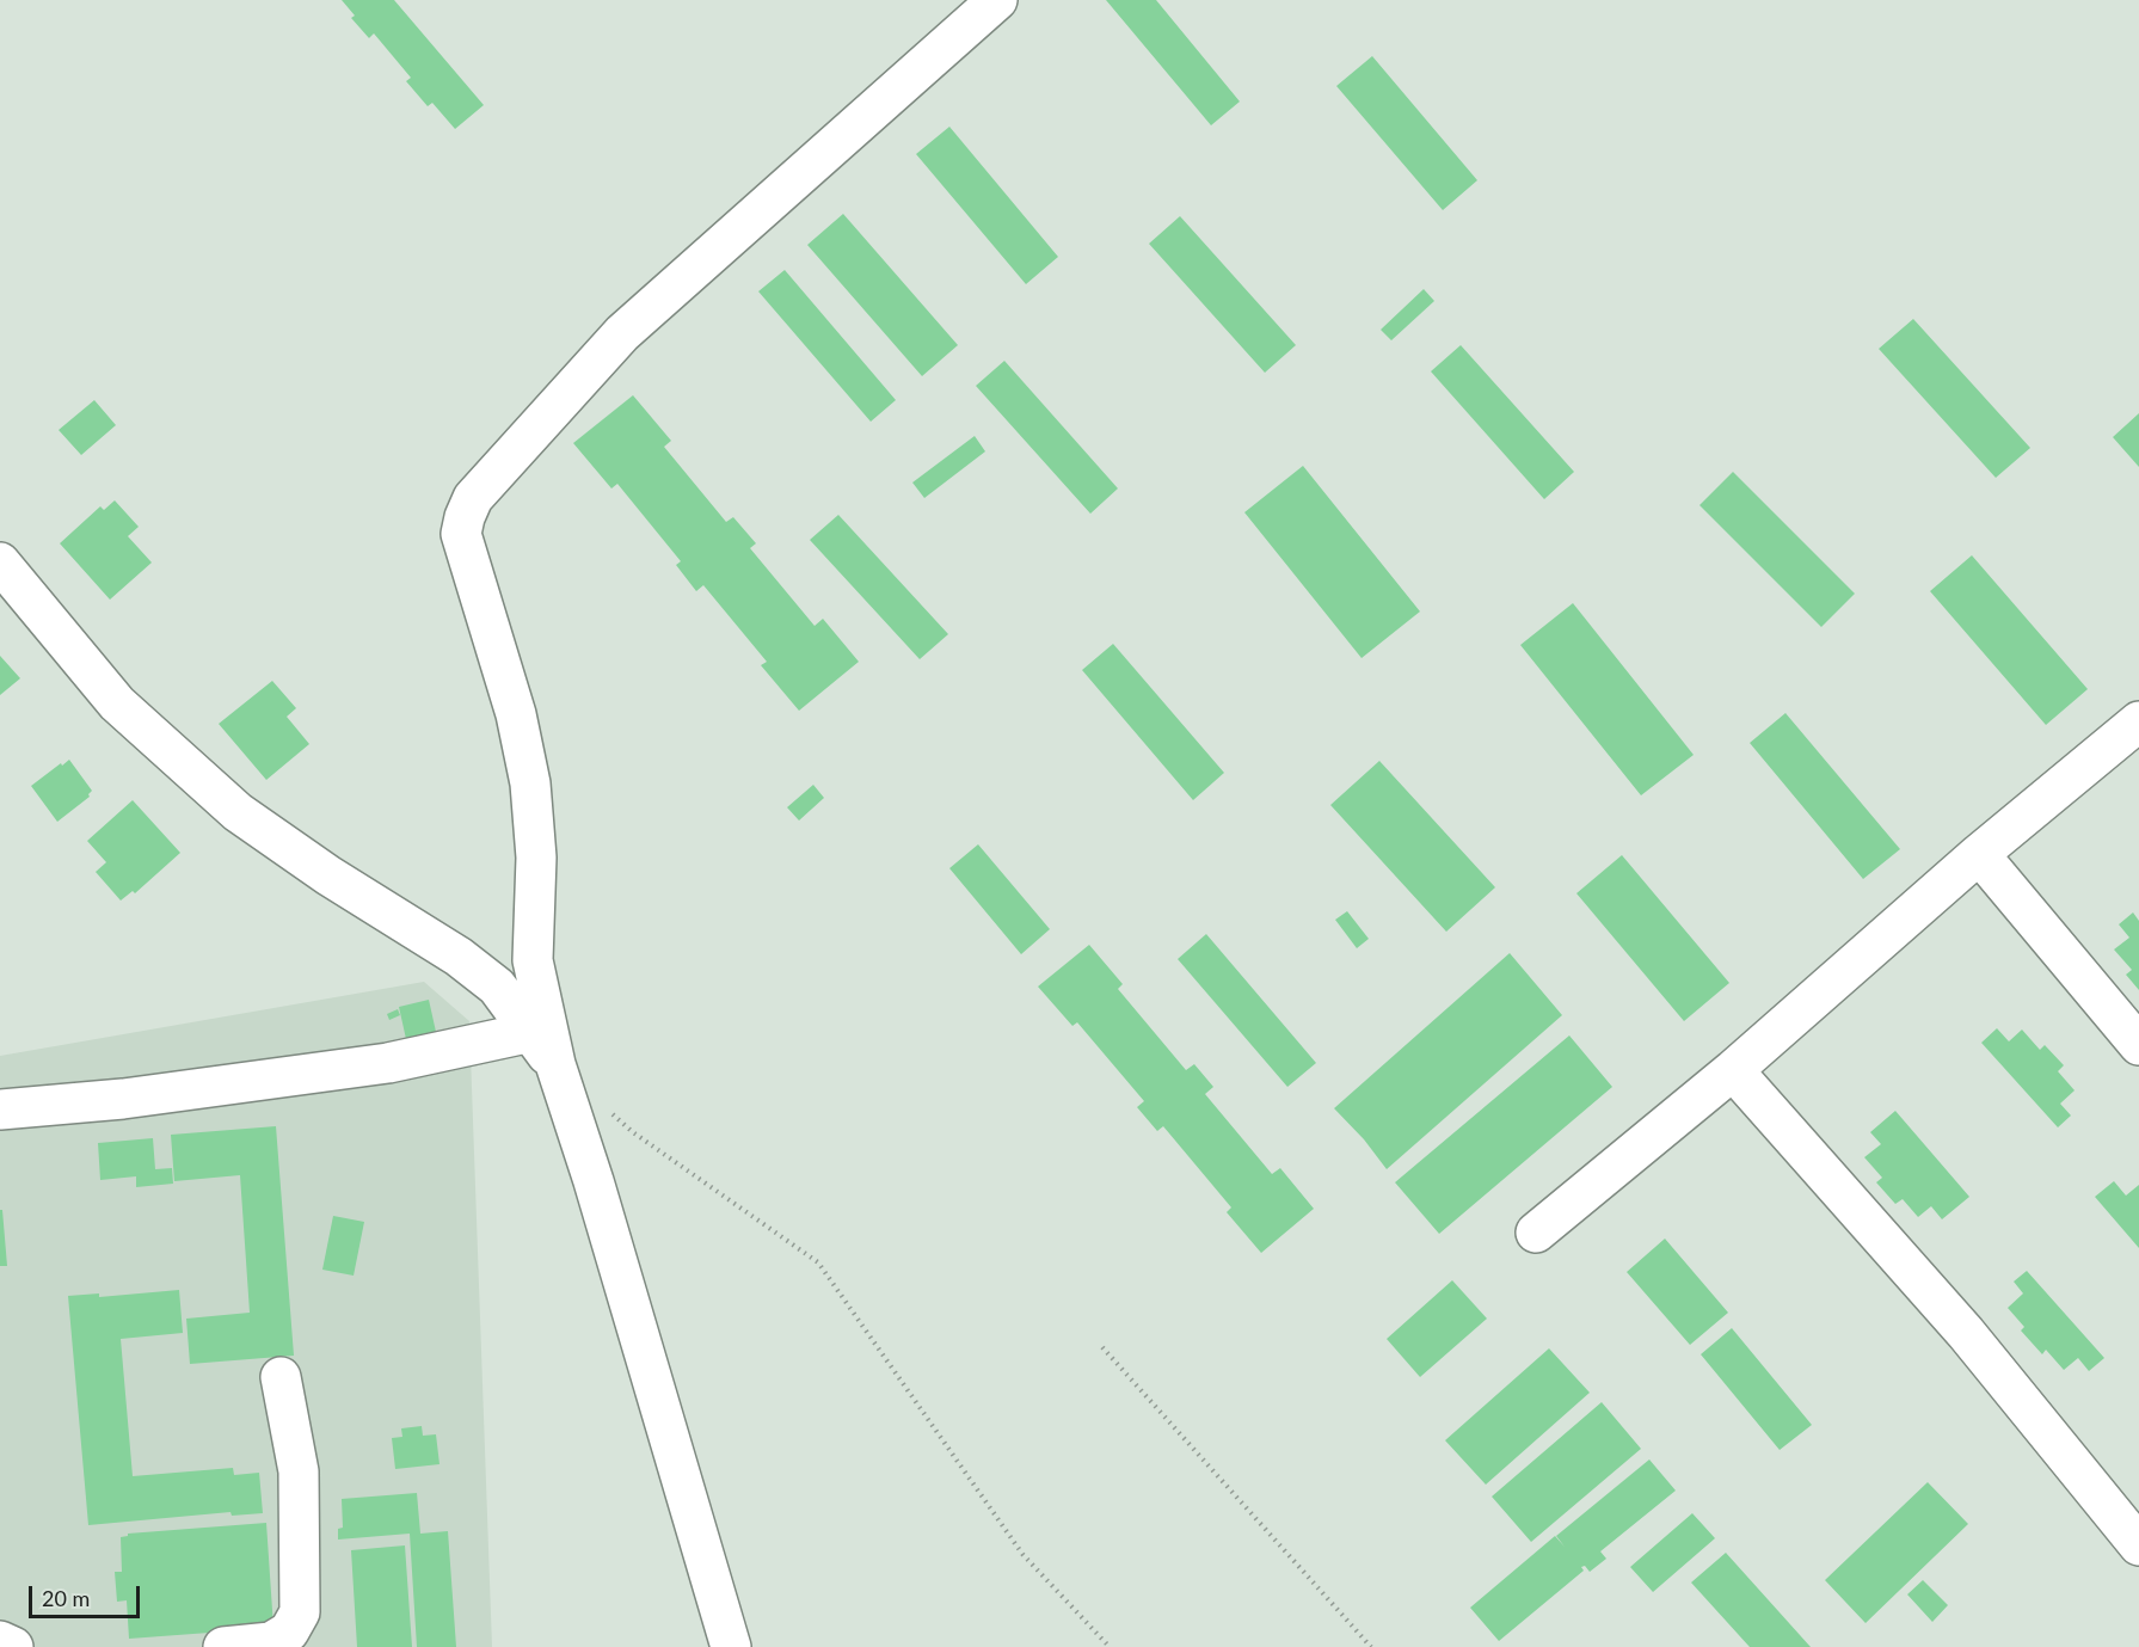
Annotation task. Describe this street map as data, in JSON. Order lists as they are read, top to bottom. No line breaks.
{"scale_bar":"20 m"}
